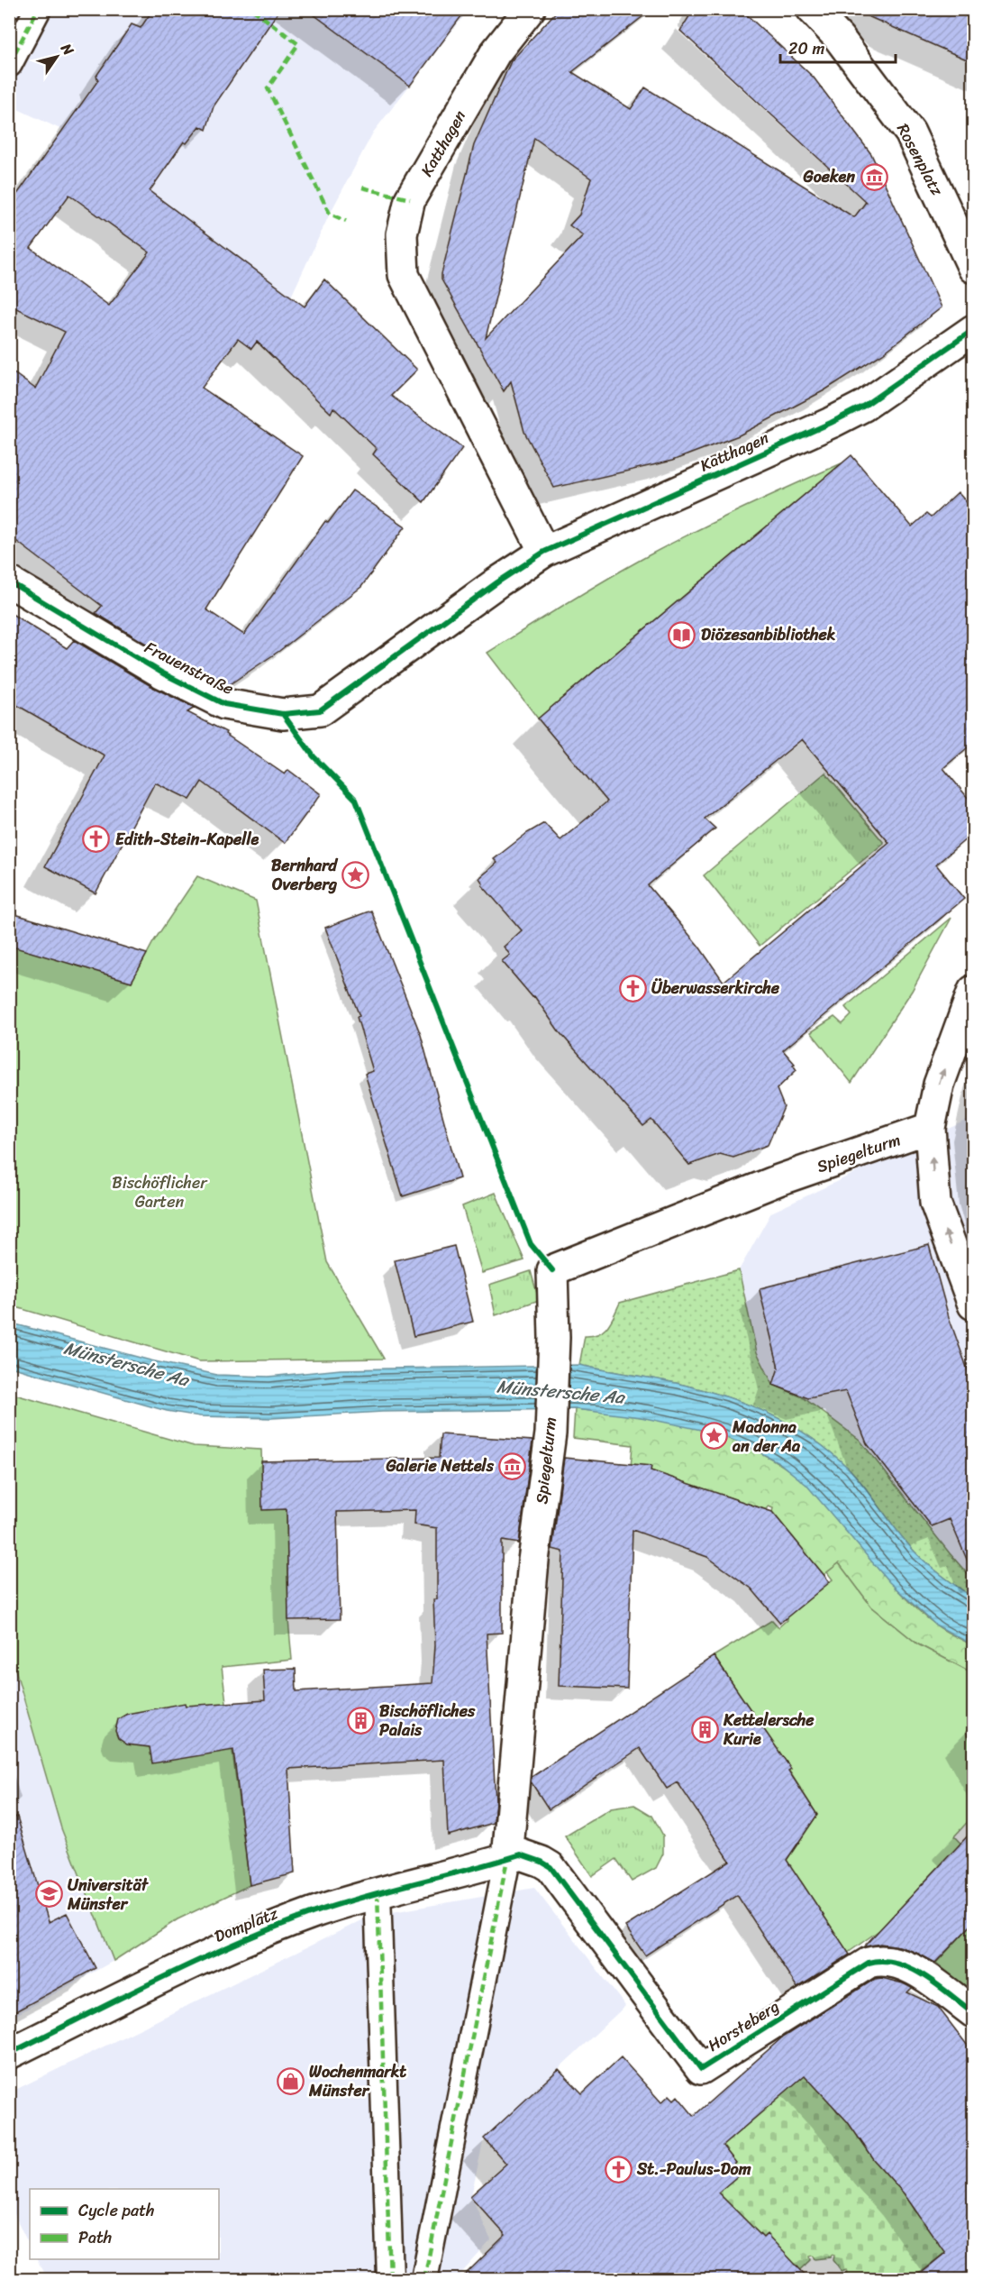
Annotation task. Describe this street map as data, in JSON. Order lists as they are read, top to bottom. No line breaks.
{"streets":{"street":["Katthagen","Rosenplatz","Frauenstraße","Spiegelturm","Domplatz","Horsteberg"]},"crossings":[["Katthagen","Frauenstraße"],["Spiegelturm","Domplatz"],["Spiegelturm","Horsteberg"],["Domplatz","Horsteberg"]],"water":["Münstersche Aa"],"parks":["Bischöflicher Garten"],"places":{"museum":["Goeken","Galerie Nettels"],"library":["Diözesanbibliothek"],"church":["Edith-Stein-Kapelle","Überwasserkirche","St.-Paulus-Dom"],"place":["Bernhard Overberg","Madonna an der Aa"],"building":["Bischöfliches Palais","Kettelersche Kurie"],"school or university":["Universität Münster"],"shop":["Wochenmarkt Münster"]},"legend":["Cycle path","Path"],"scale_bar":"20 m","north":"top right"}
